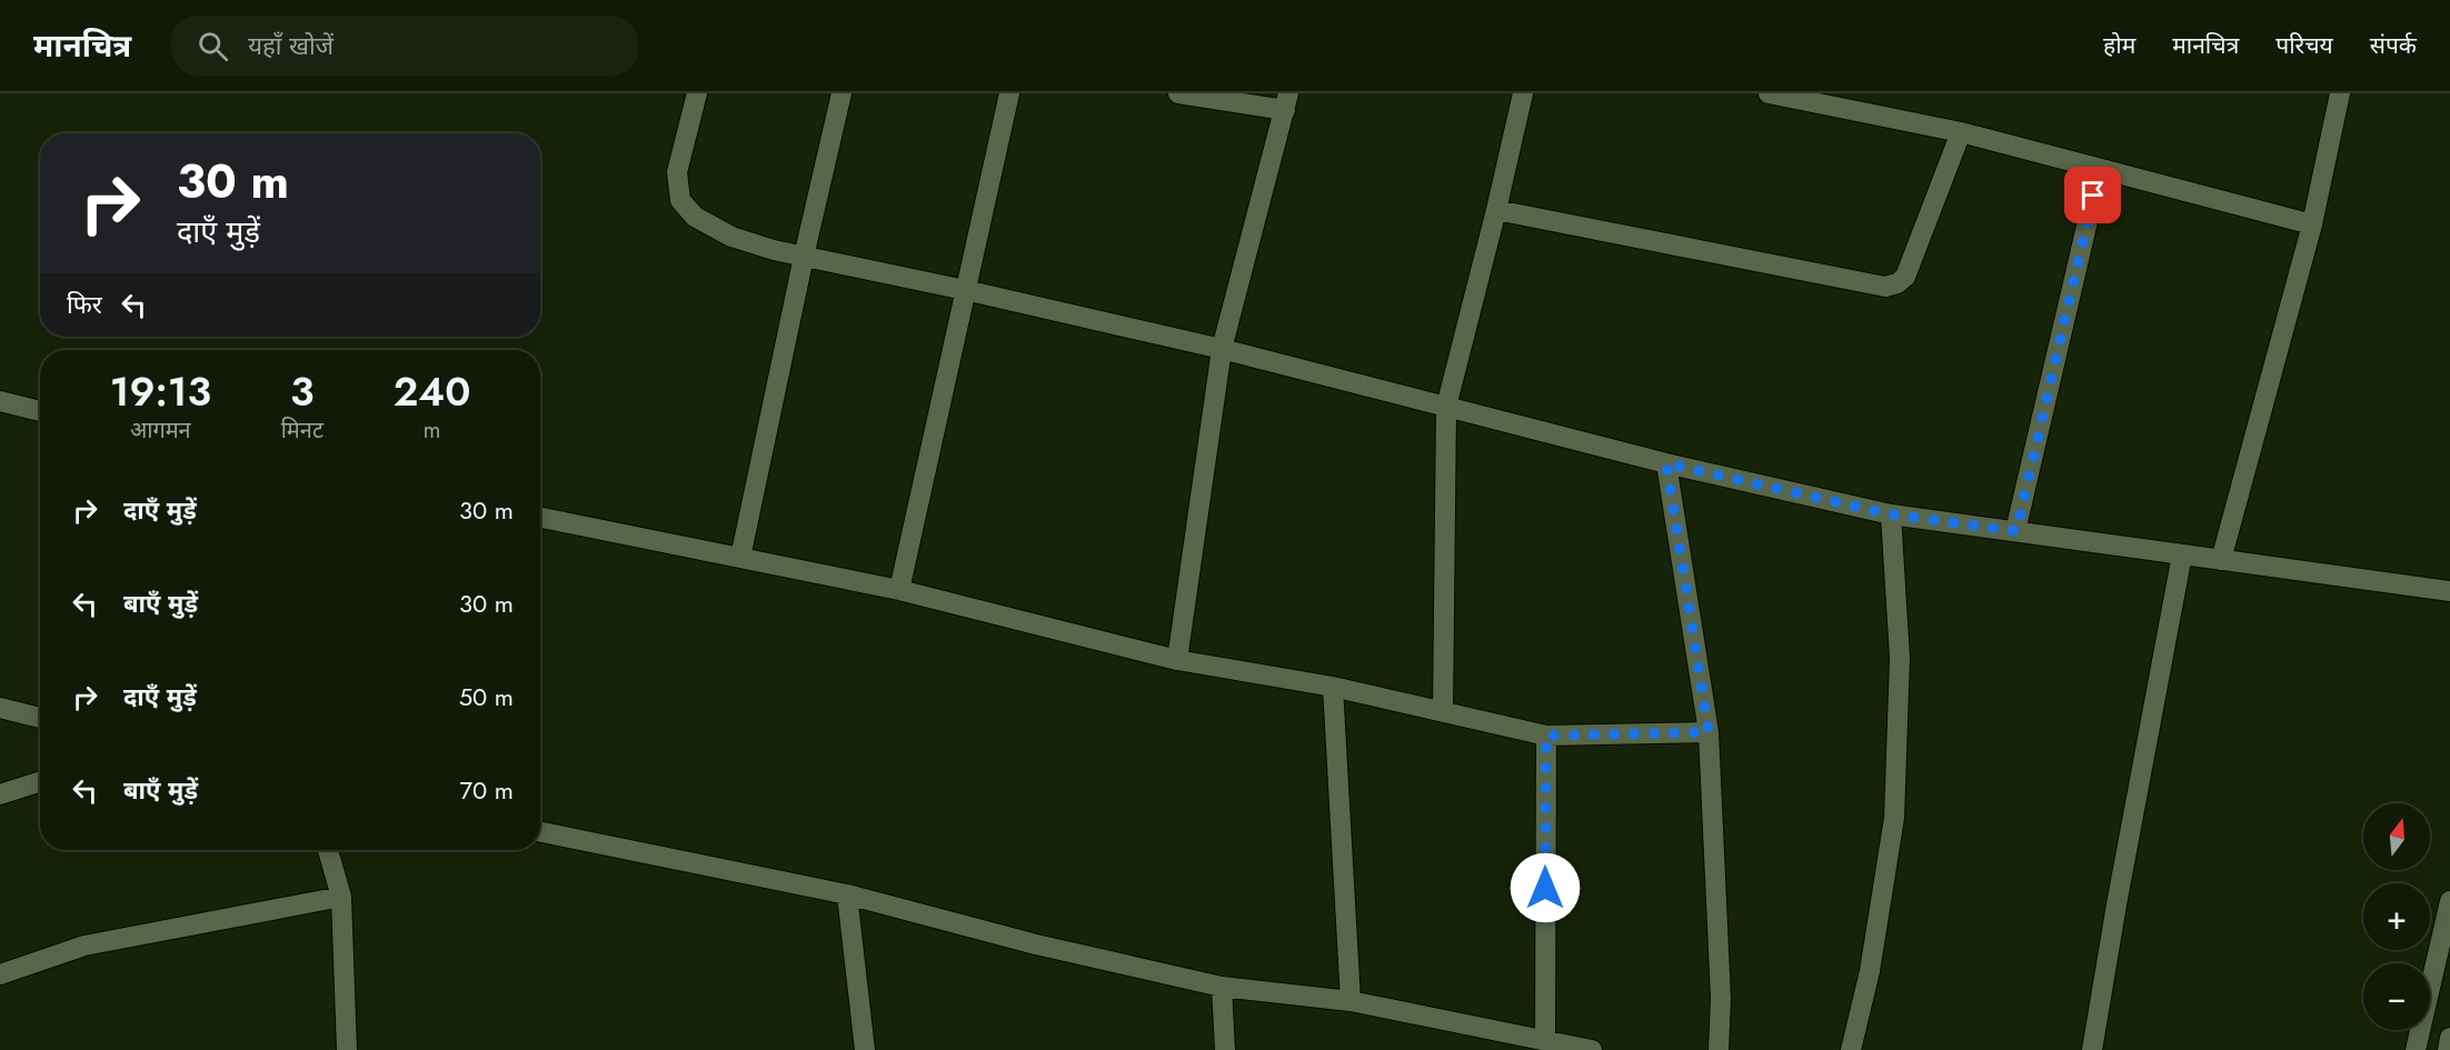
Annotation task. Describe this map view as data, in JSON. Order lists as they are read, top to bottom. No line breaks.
{"north":"top","page":{"header":"मानचित्र","search":"यहाँ खोजें","nav":["होम","मानचित्र","परिचय","संपर्क"],"turn":["30 m","दाएँ मुड़ें"],"then":"फिर","eta":["19:13","आगमन","3","मिनट","240","m"],"list":[{"name":"दाएँ मुड़ें","value":"30 m"},{"name":"बाएँ मुड़ें","value":"30 m"},{"name":"दाएँ मुड़ें","value":"50 m"},{"name":"बाएँ मुड़ें","value":"70 m"}],"map_buttons":["+","−"]}}
